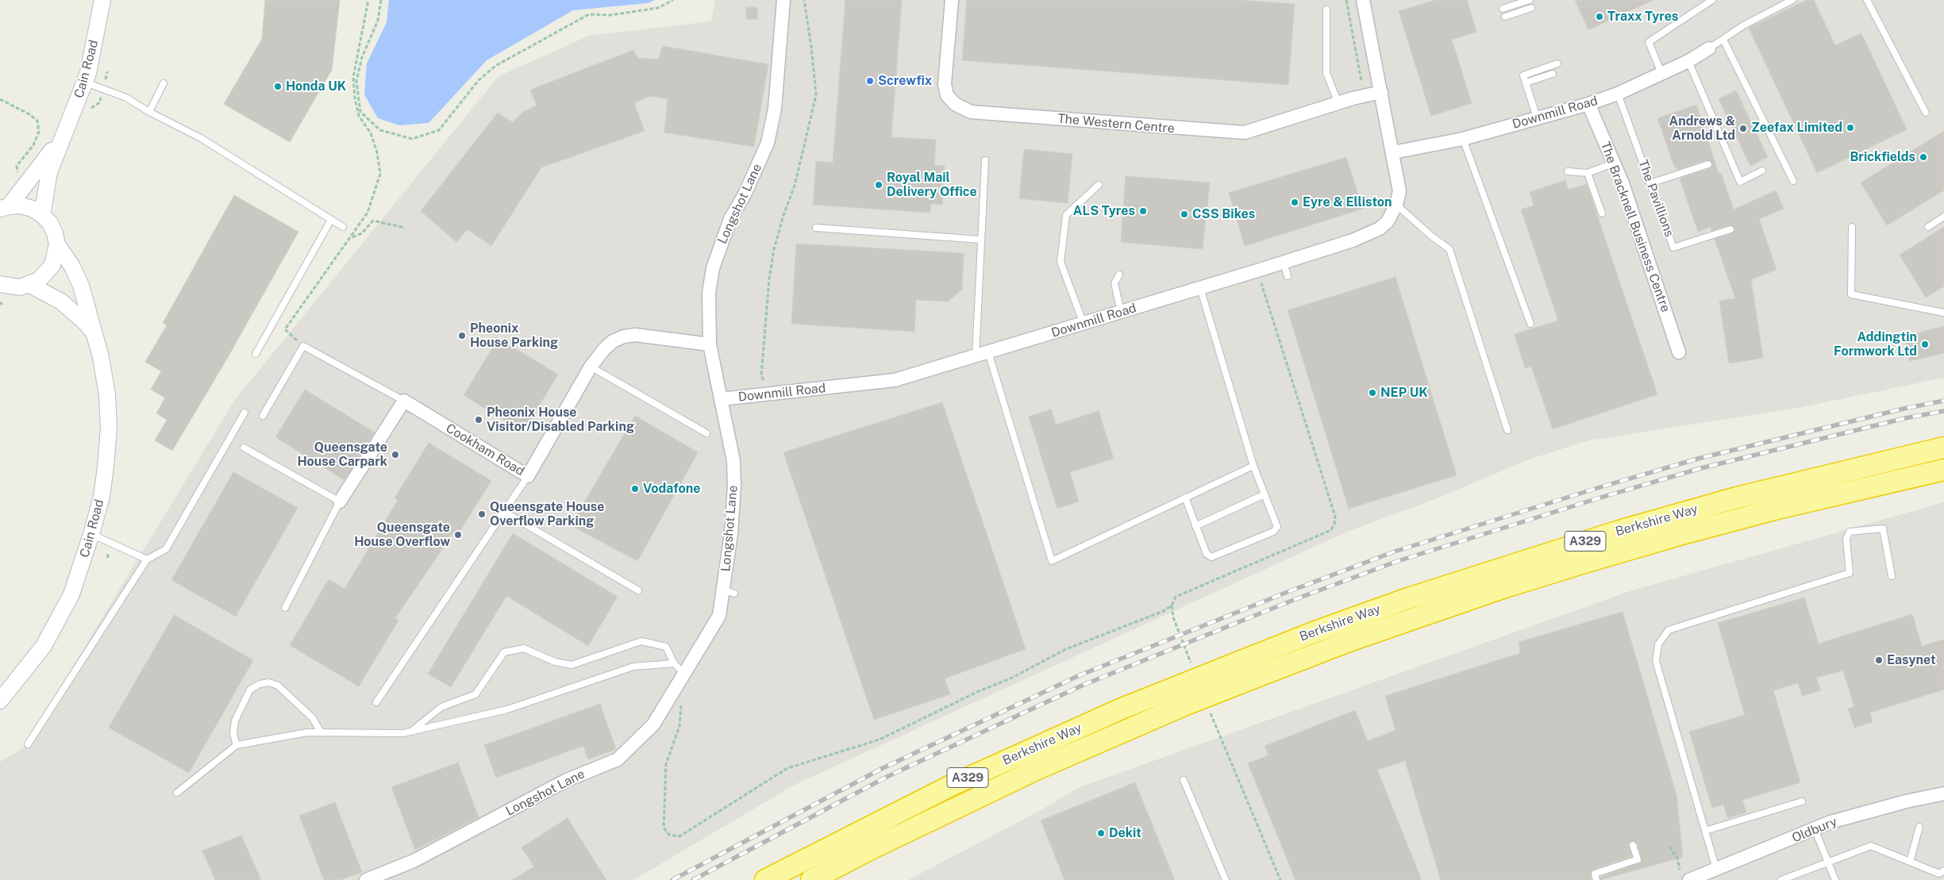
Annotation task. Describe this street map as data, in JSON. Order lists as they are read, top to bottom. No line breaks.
{"streets":{"highway":["Berkshire Way","A329"],"street":["Cain Road","Downmill Road","The Western Centre","Longshot Lane","The Bracknell Business Centre","Cookham Road","Oldbury"],"lane":["The Pavillions"]},"crossings":[["Downmill Road","The Western Centre"],["Downmill Road","The Pavillions"],["Downmill Road","Longshot Lane"],["Downmill Road","The Bracknell Business Centre"],["Longshot Lane","Cookham Road"]],"places":["Traxx Tyres","Screwfix","Honda UK","Zeefax Limited","Andrews & Arnold Ltd","Brickfields","Royal Mail Delivery Office","Eyre & Elliston","ALS Tyres","CSS Bikes","Pheonix House Parking","Addingtin Formwork Ltd","NEP UK","Pheonix House Visitor/Disabled Parking","Queensgate House Carpark","Vodafone","Queensgate House Overflow Parking","Queensgate House Overflow","Easynet","Dekit"]}
